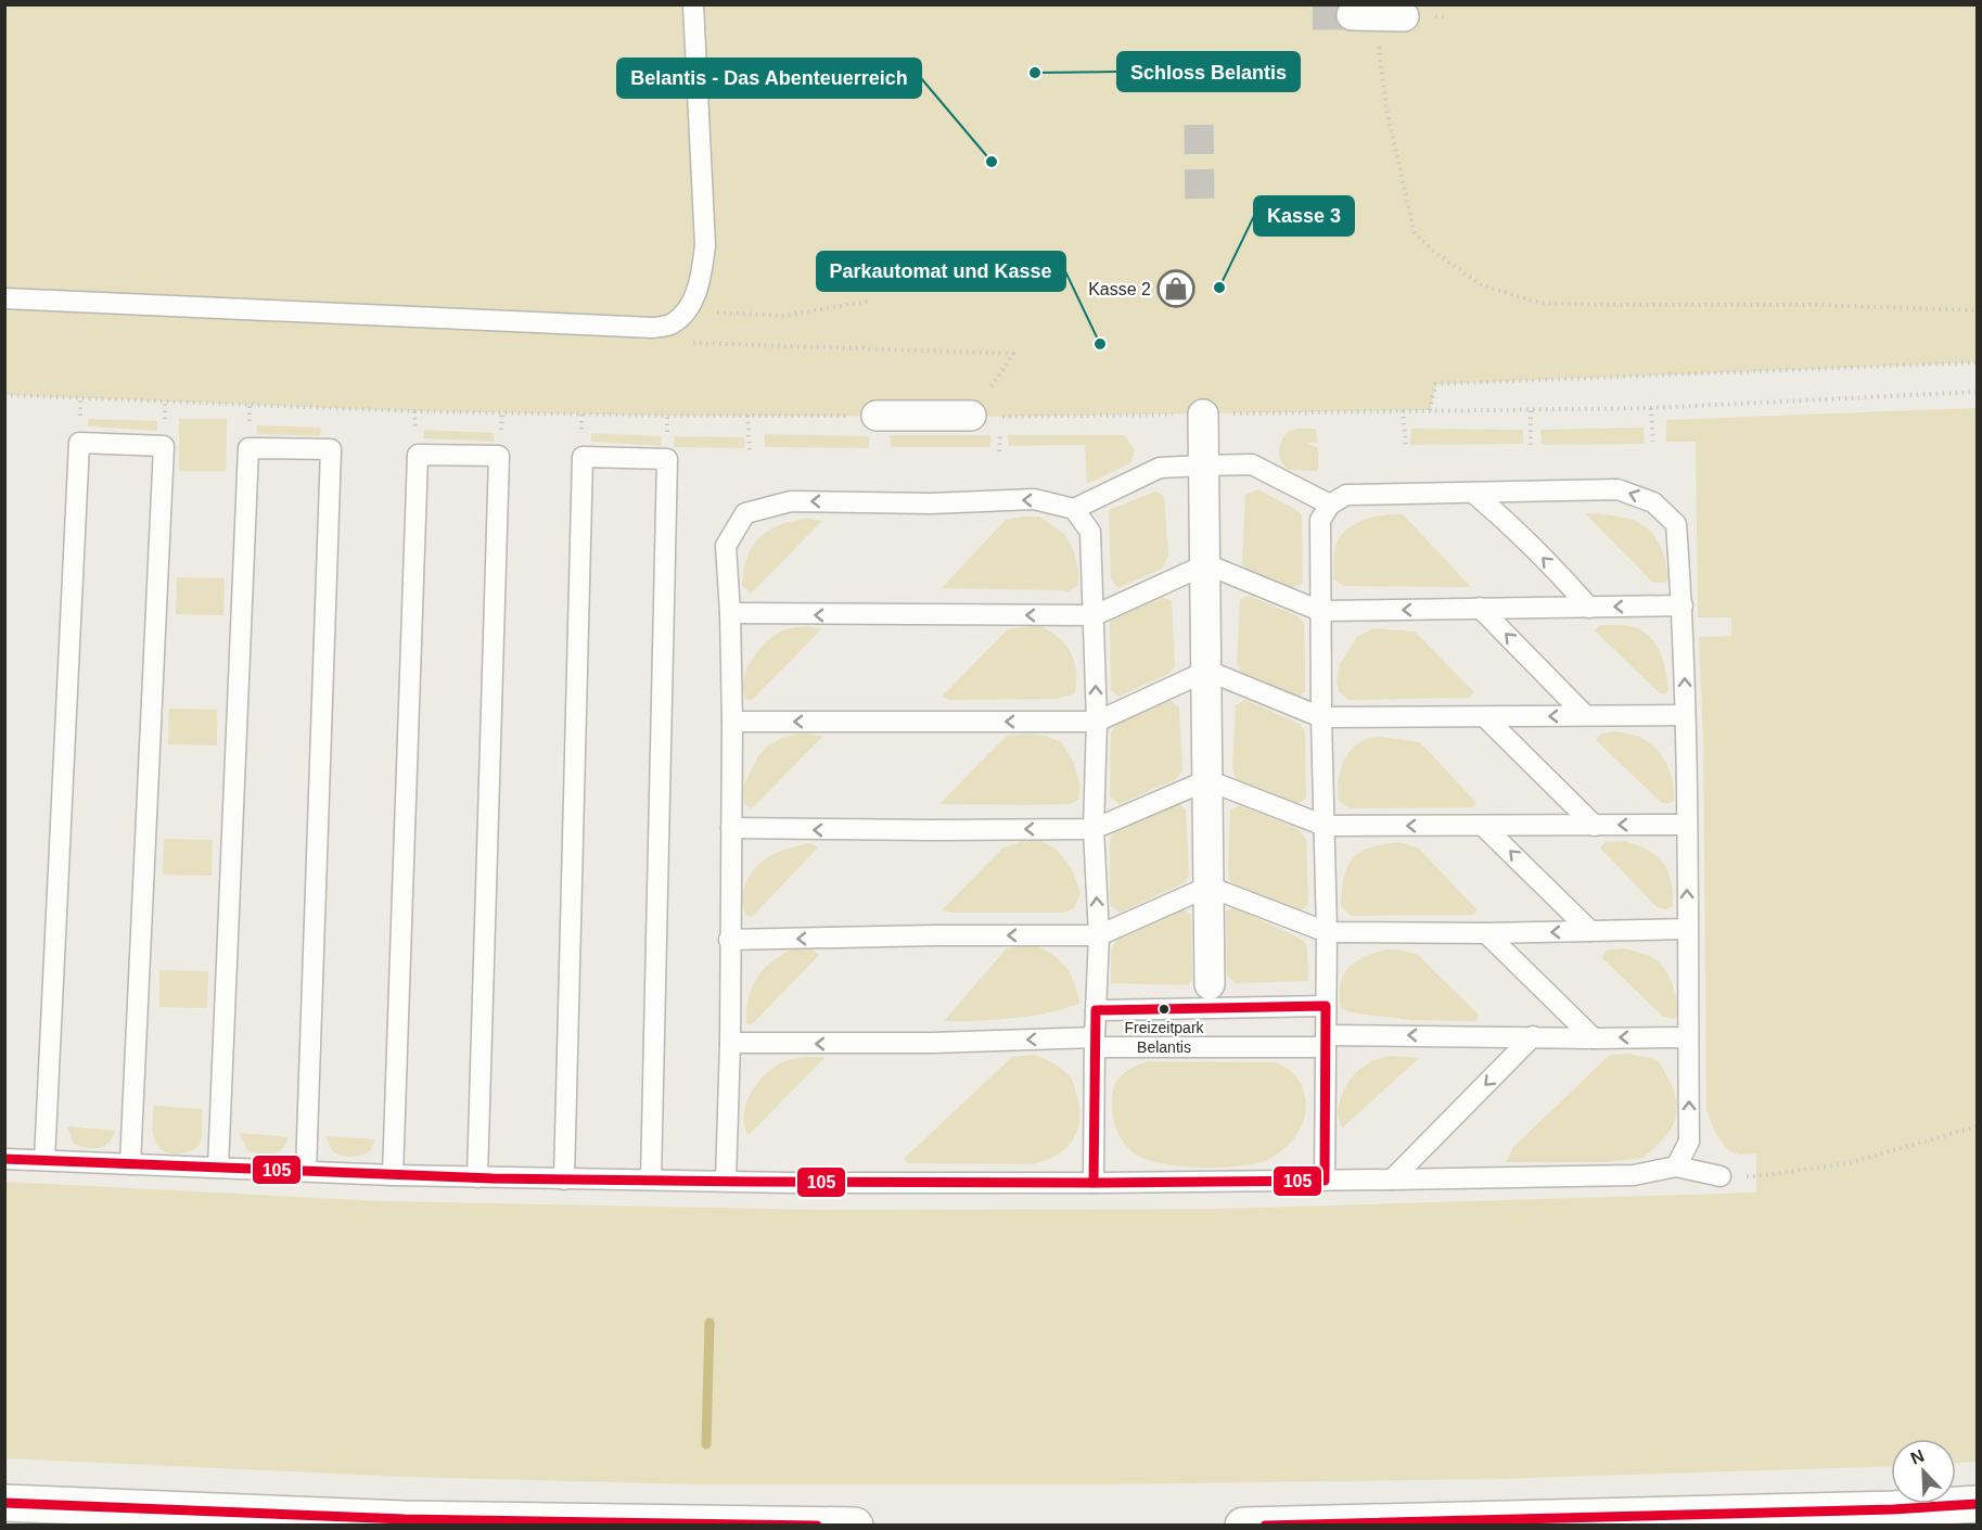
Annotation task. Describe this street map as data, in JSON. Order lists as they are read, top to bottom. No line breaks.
{"places":{"other":["Schloss Belantis","Belantis - Das Abenteuerreich","Kasse 3","Parkautomat und Kasse","Freizeitpark Belantis"],"shop":["Kasse 2"]},"lines":["transit line 105"],"north":"top left"}
